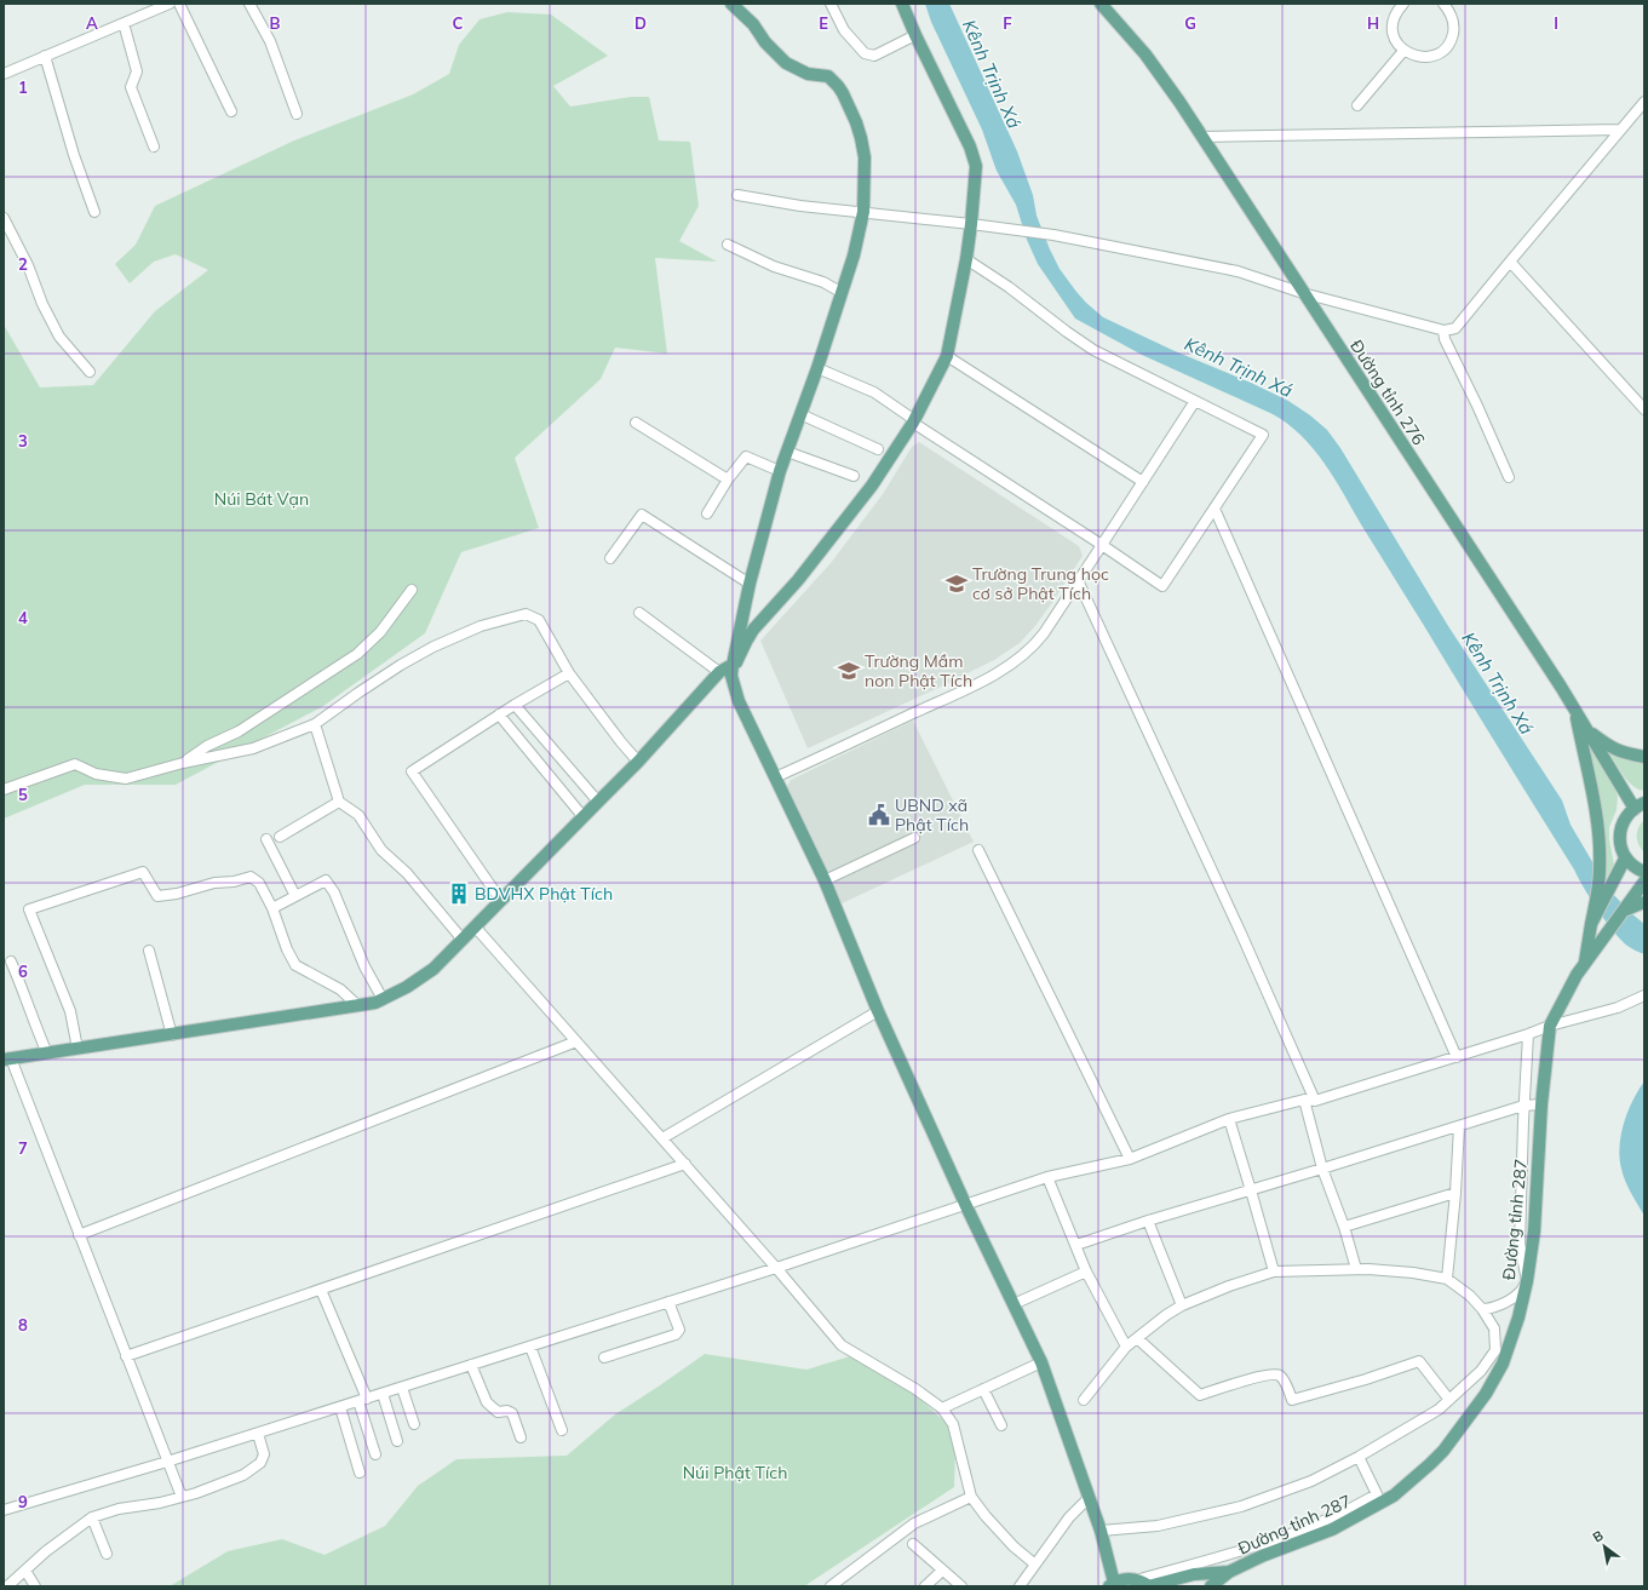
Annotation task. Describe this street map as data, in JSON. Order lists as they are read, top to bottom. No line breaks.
{"streets":{"main road":["Đường tỉnh 276","Đường tỉnh 287"]},"water":["Kênh Trịnh Xá"],"parks":["Núi Bát Vạn","Núi Phật Tích"],"places":{"school or university":["Trường Trung học cơ sở Phật Tích","Trường Mầm non Phật Tích"],"public building":["UBND xã Phật Tích"],"building":["BDVHX Phật Tích"]},"north":"top left","grid":{"columns":["A","B","C","D","E","F","G","H","I"],"rows":["1","2","3","4","5","6","7","8","9"]}}
